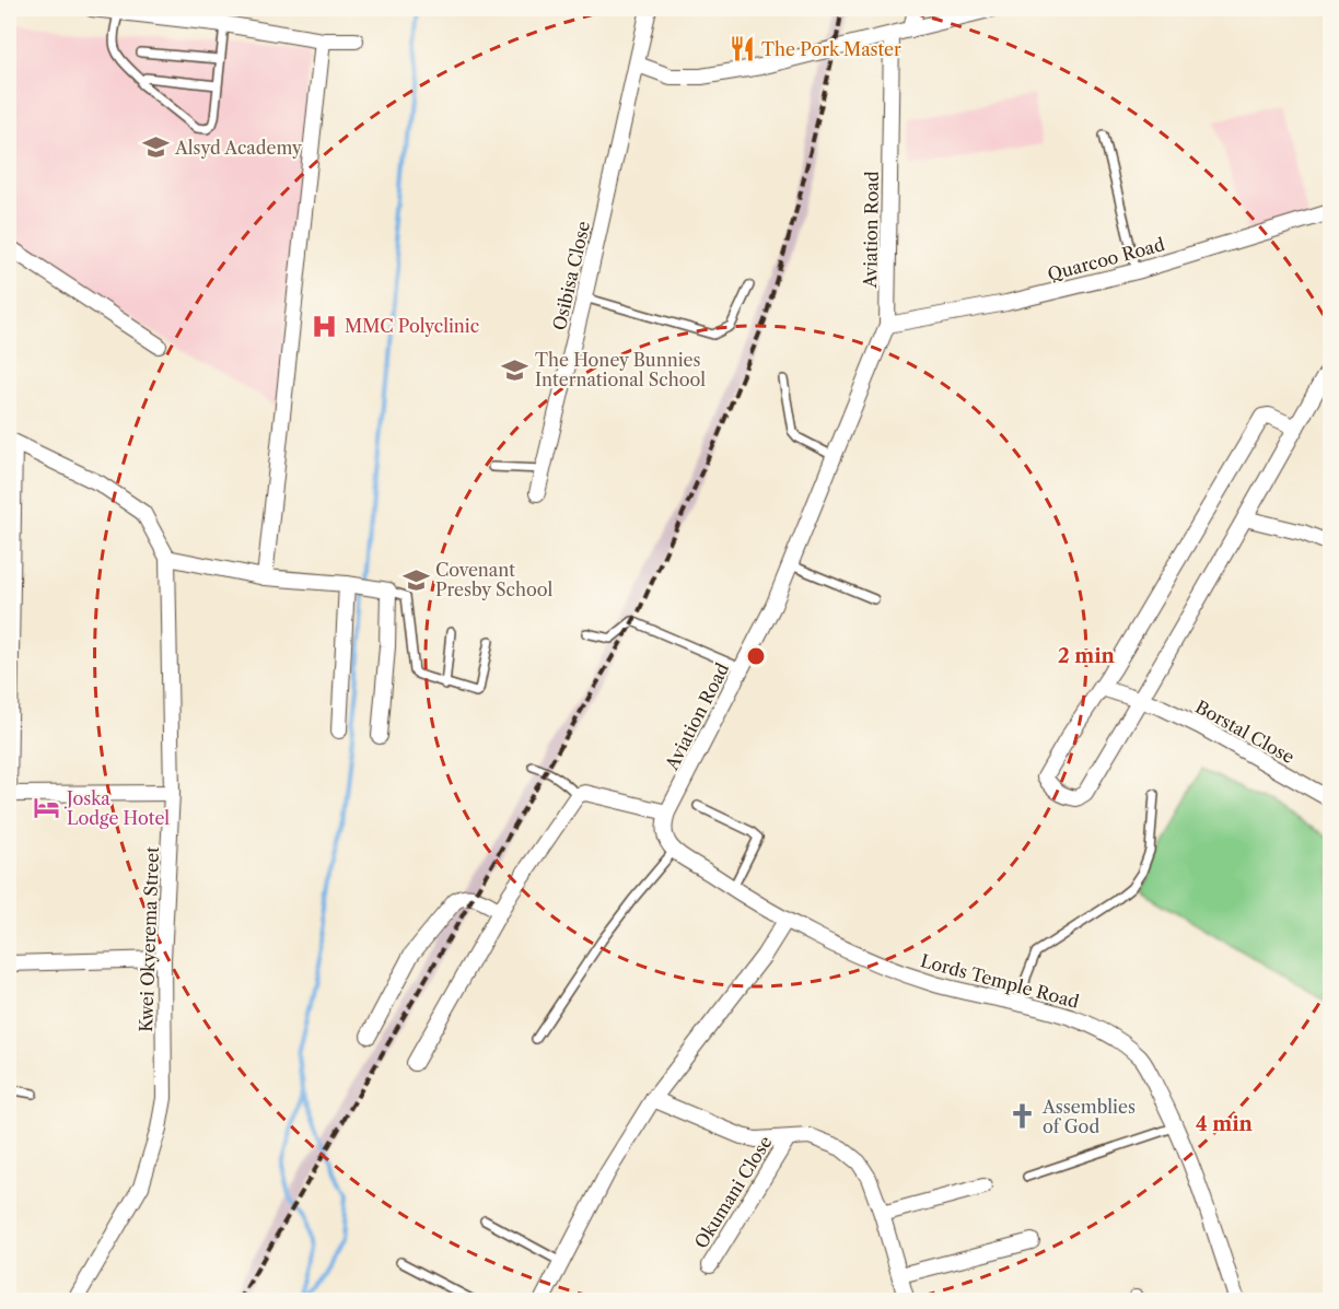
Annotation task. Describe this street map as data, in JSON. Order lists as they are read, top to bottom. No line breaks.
{"streets":{"street":["Aviation Road","Quarcoo Road","Osibisa Close","Borstal Close","Kwei Okyerema Street","Lords Temple Road","Okumani Close"]},"crossings":[["Aviation Road","Quarcoo Road"]],"places":{"restaurant":["The Pork Master"],"school or university":["Alsyd Academy","The Honey Bunnies International School","Covenant Presby School"],"hospital":["MMC Polyclinic"],"hotel":["Joska Lodge Hotel"],"church":["Assemblies of God"]},"rings":["2 min","4 min"]}
